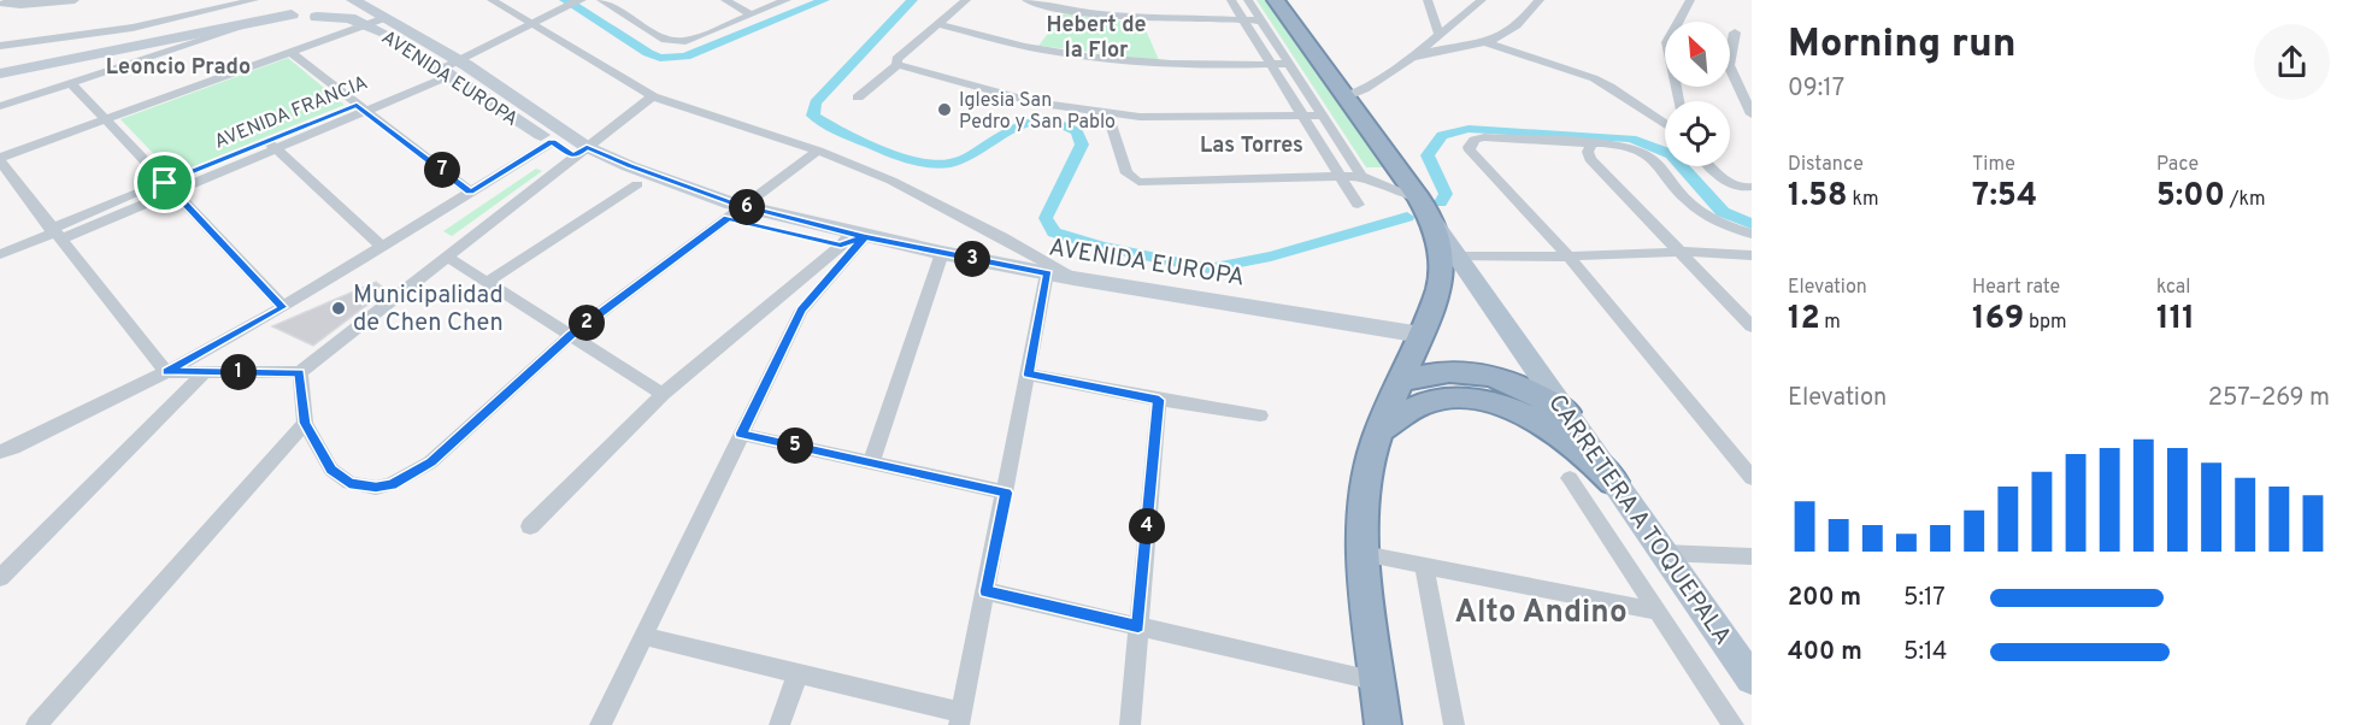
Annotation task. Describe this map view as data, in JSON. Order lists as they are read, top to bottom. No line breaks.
{"streets":{"main road":["AVENIDA EUROPA","CARRETERA A TOQUEPALA"],"street":["AVENIDA FRANCIA"]},"crossings":[["AVENIDA EUROPA","AVENIDA FRANCIA"]],"districts":["Hebert de la Flor","Leoncio Prado","Las Torres","Alto Andino"],"places":["Iglesia San Pedro y San Pablo","Municipalidad de Chen Chen"],"north":"top left","page":{"heading":["Morning run","09:17"],"stats":[["Distance","1.58 km"],["Time","7:54"],["Pace","5:00 /km"],["Elevation","12 m"],["Heart rate","169 bpm"],["kcal","111"]],"pins":["7","6","3","2","1","5","4"],"chart":["Elevation","257–269 m"],"list":[{"name":"200 m","note":"5:17"},{"name":"400 m","note":"5:14"}]}}
